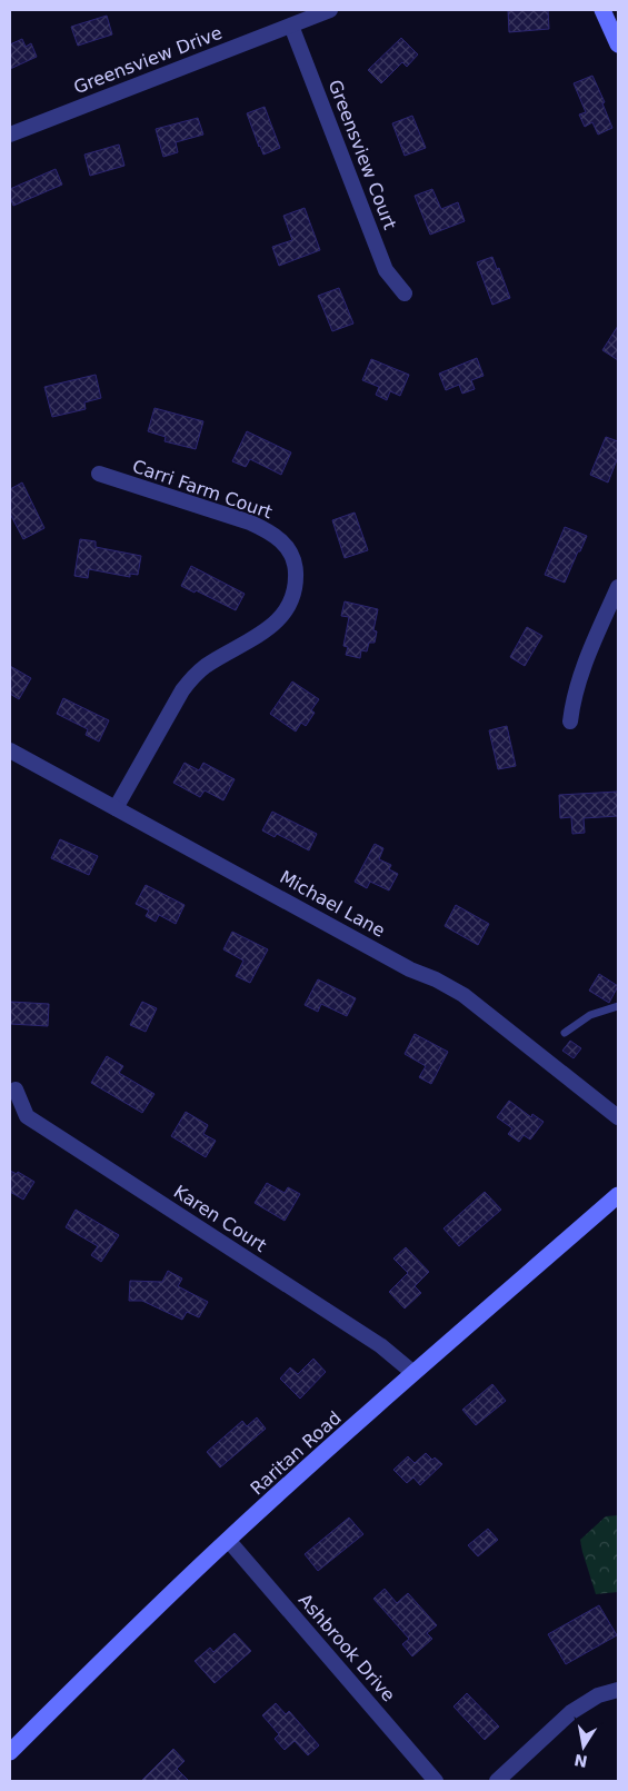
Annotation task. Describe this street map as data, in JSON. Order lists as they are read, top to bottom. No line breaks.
{"streets":{"street":["Greensview Drive","Greensview Court","Carri Farm Court","Michael Lane","Karen Court","Raritan Road","Ashbrook Drive"]},"crossings":[["Greensview Drive","Greensview Court"],["Carri Farm Court","Michael Lane"],["Karen Court","Raritan Road"],["Raritan Road","Ashbrook Drive"]],"north":"bottom"}
